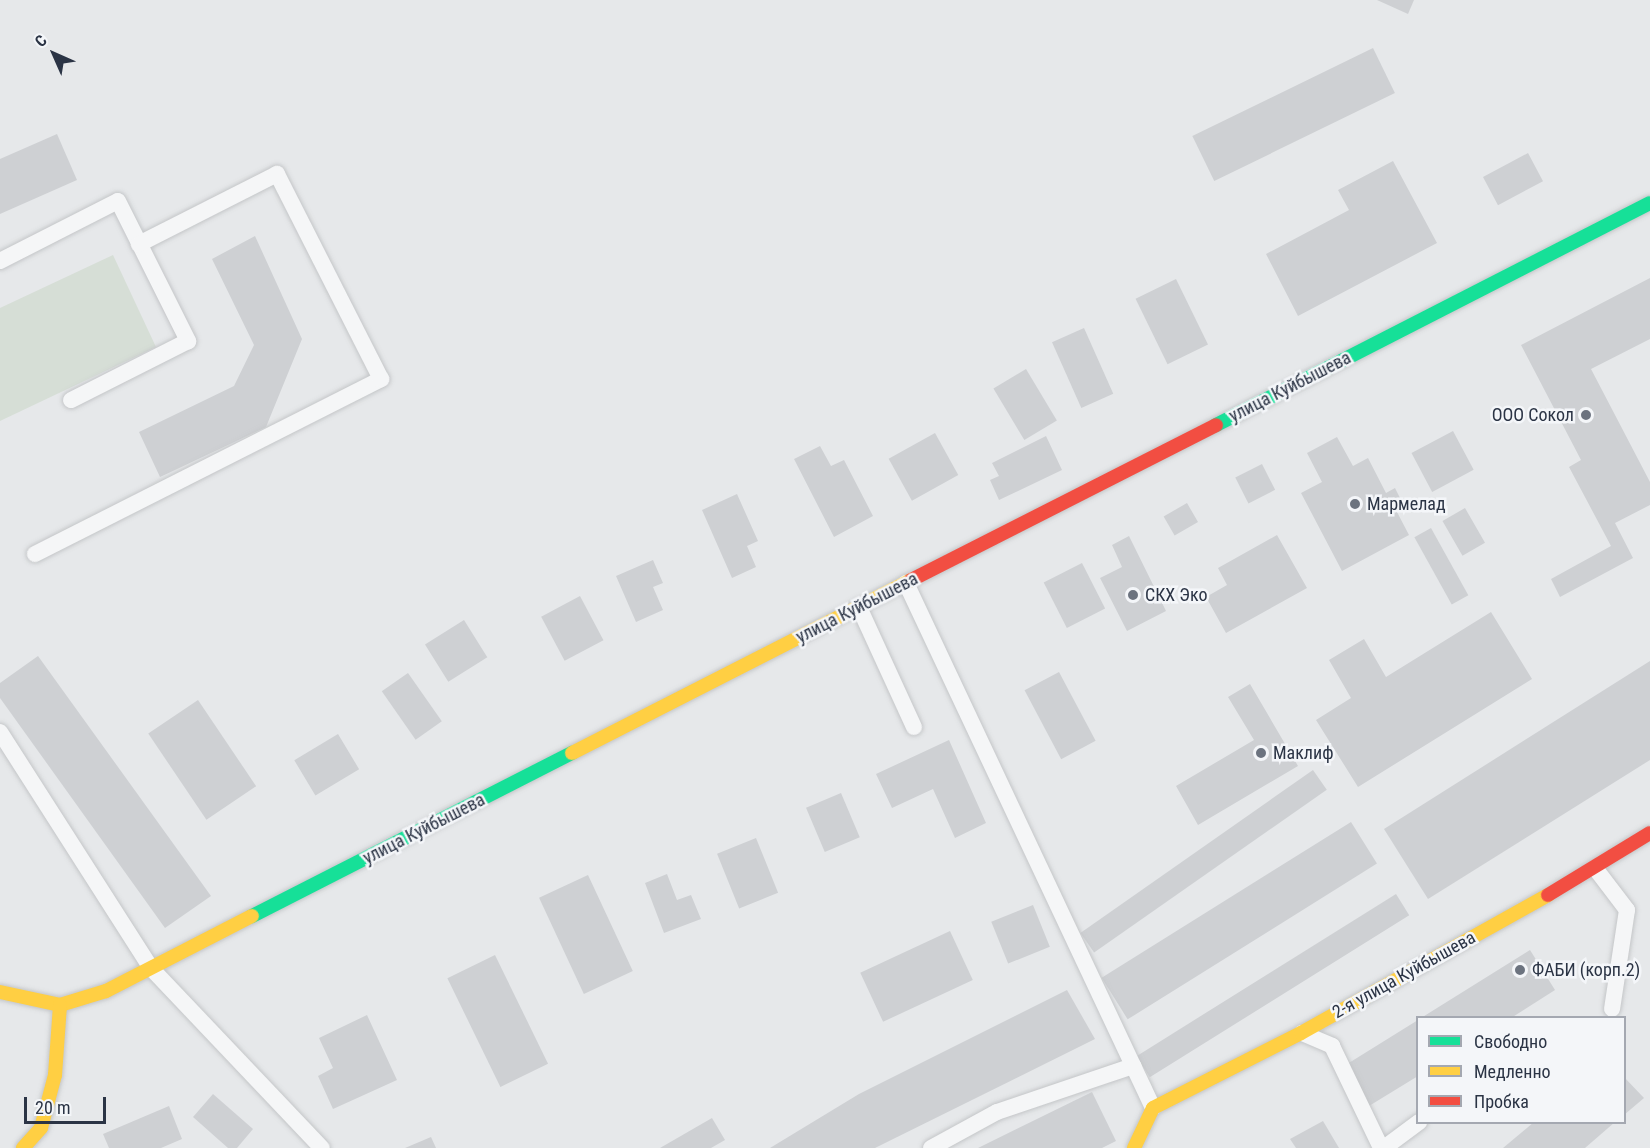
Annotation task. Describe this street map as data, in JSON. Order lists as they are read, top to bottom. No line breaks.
{"streets":{"street":["улица Куйбышева","2-я улица Куйбышева"]},"places":["ООО Сокол","Мармелад","СКХ Эко","Маклиф","ФАБИ (корп.2)"],"legend":["Свободно","Медленно","Пробка"],"scale_bar":"20 m","north":"top left"}
